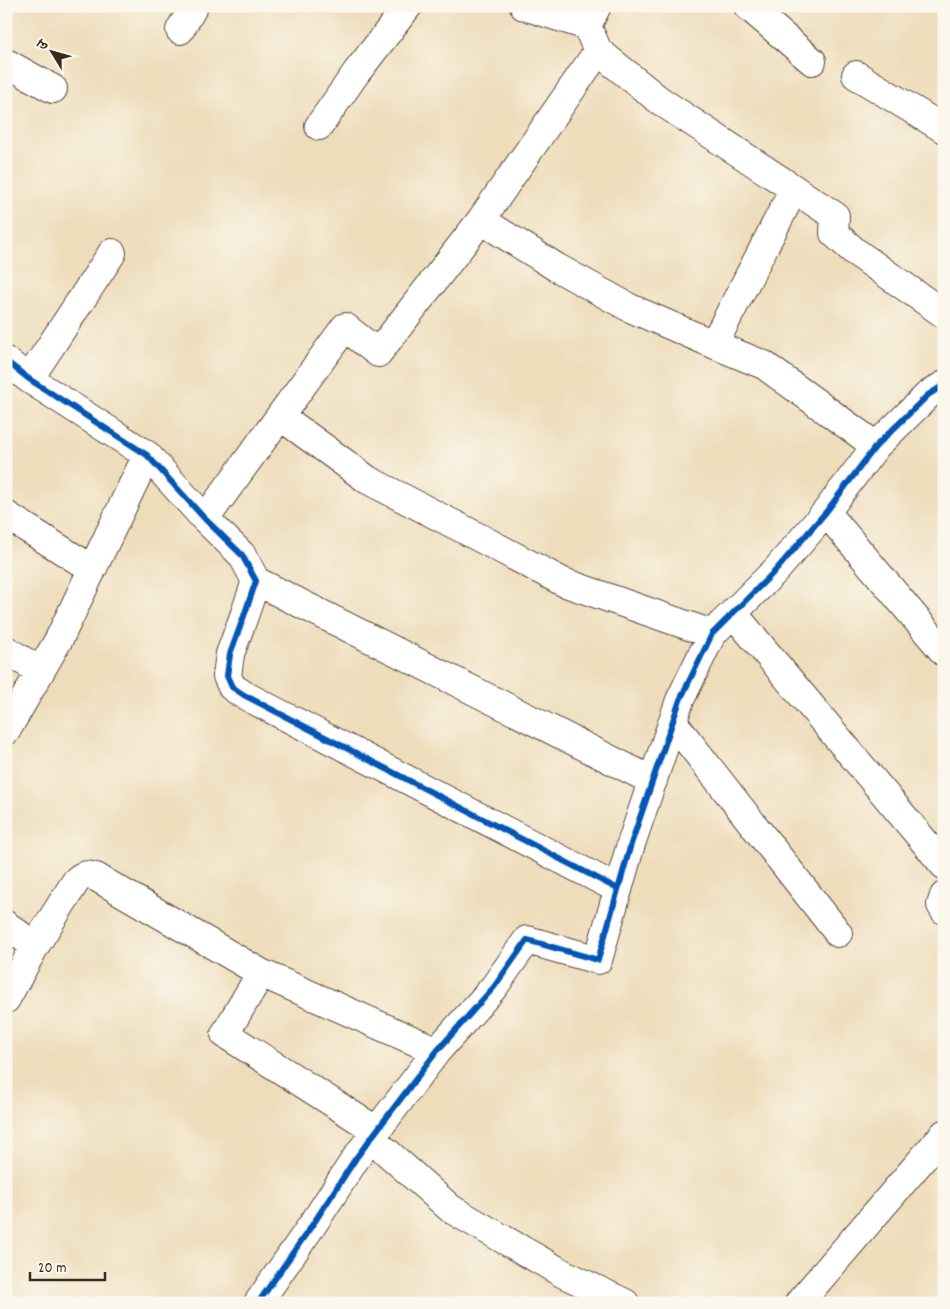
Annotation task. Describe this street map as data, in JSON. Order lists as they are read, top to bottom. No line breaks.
{"scale_bar":"20 m","north":"top left"}
